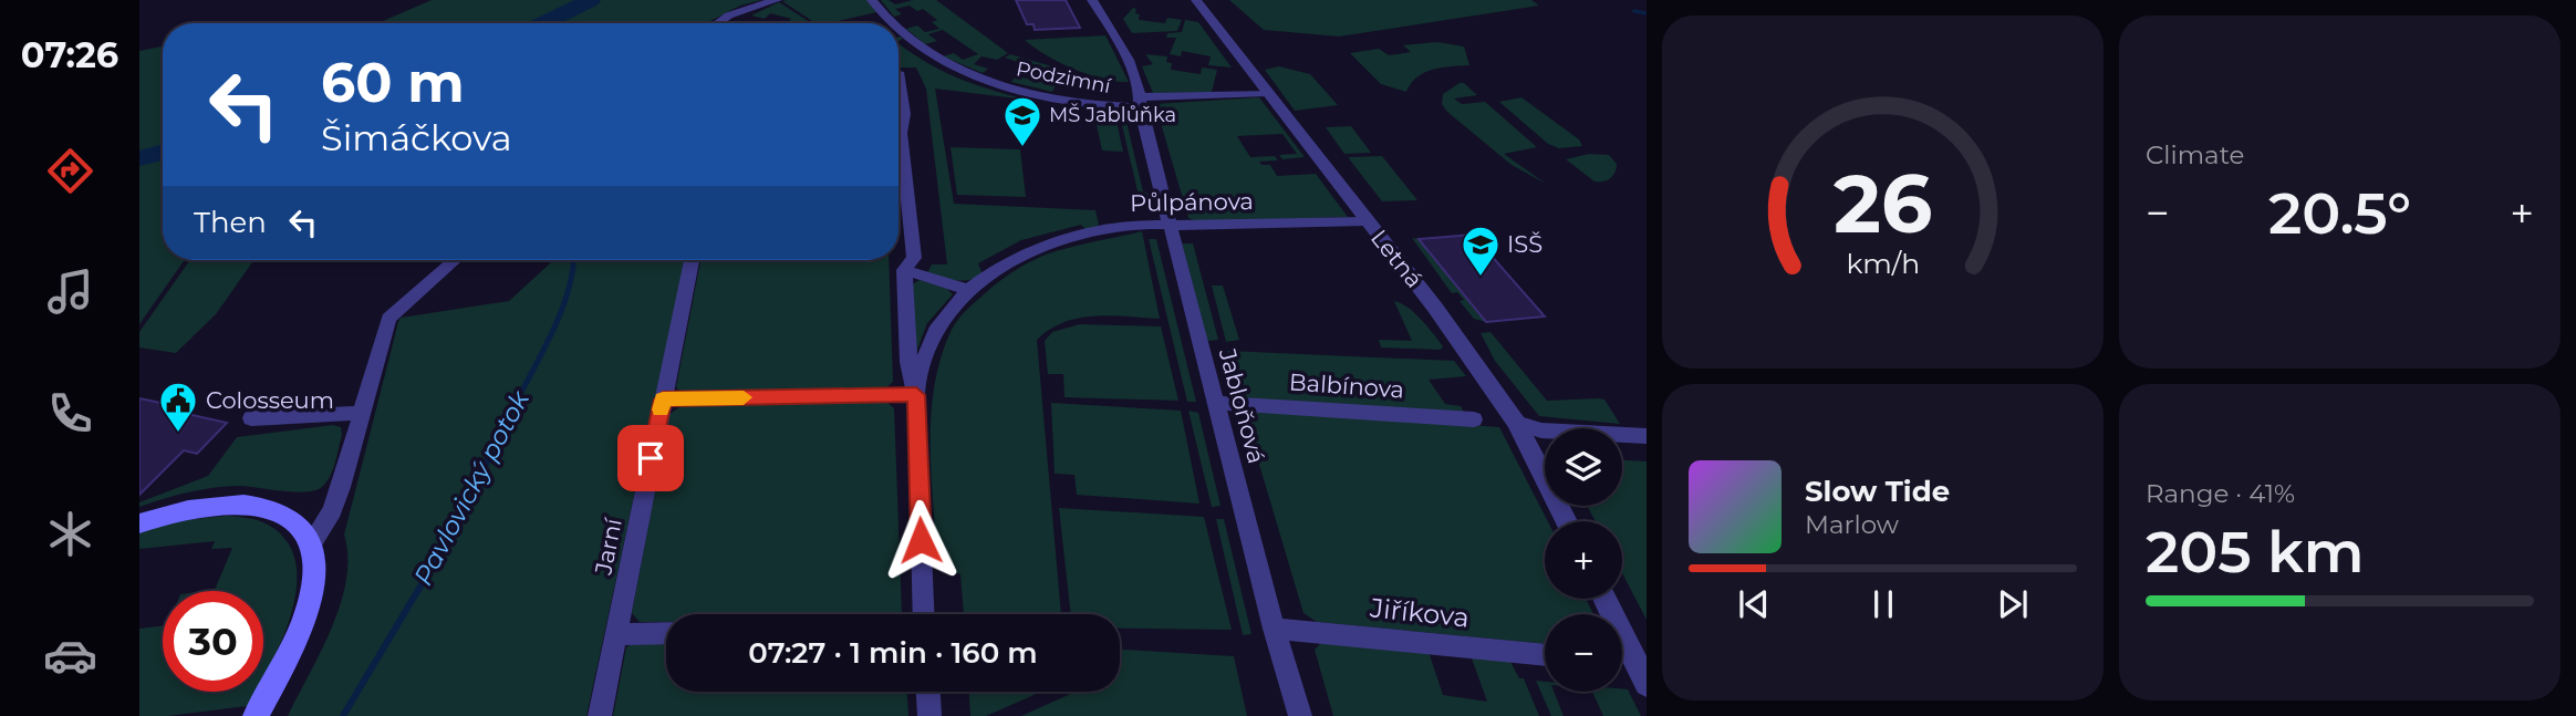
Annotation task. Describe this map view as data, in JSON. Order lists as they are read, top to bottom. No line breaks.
{"streets":{"street":["Podzimní","Půlpánova","Letná","Balbínova","Jabloňová","Jarní","Jiříkova"]},"crossings":[["Podzimní","Letná"],["Podzimní","Jabloňová"],["Půlpánova","Letná"],["Půlpánova","Jabloňová"],["Balbínova","Jabloňová"],["Jabloňová","Jiříkova"]],"water":["Pavlovický potok"],"places":{"school or university":["MŠ Jablůňka","ISŠ"],"public building":["Colosseum"]},"page":{"tabs":"07:26","tile":["Climate",["Range · 41%","205 km"]],"turn":["60 m","Šimáčkova"],"heat":["−","20.5°","+"],"then":"Then","map_buttons":["+","−"],"song":["Slow Tide","Marlow"],"limit":"30","trip":"07:27 · 1 min · 160 m","gauge":["26","km/h"]}}
